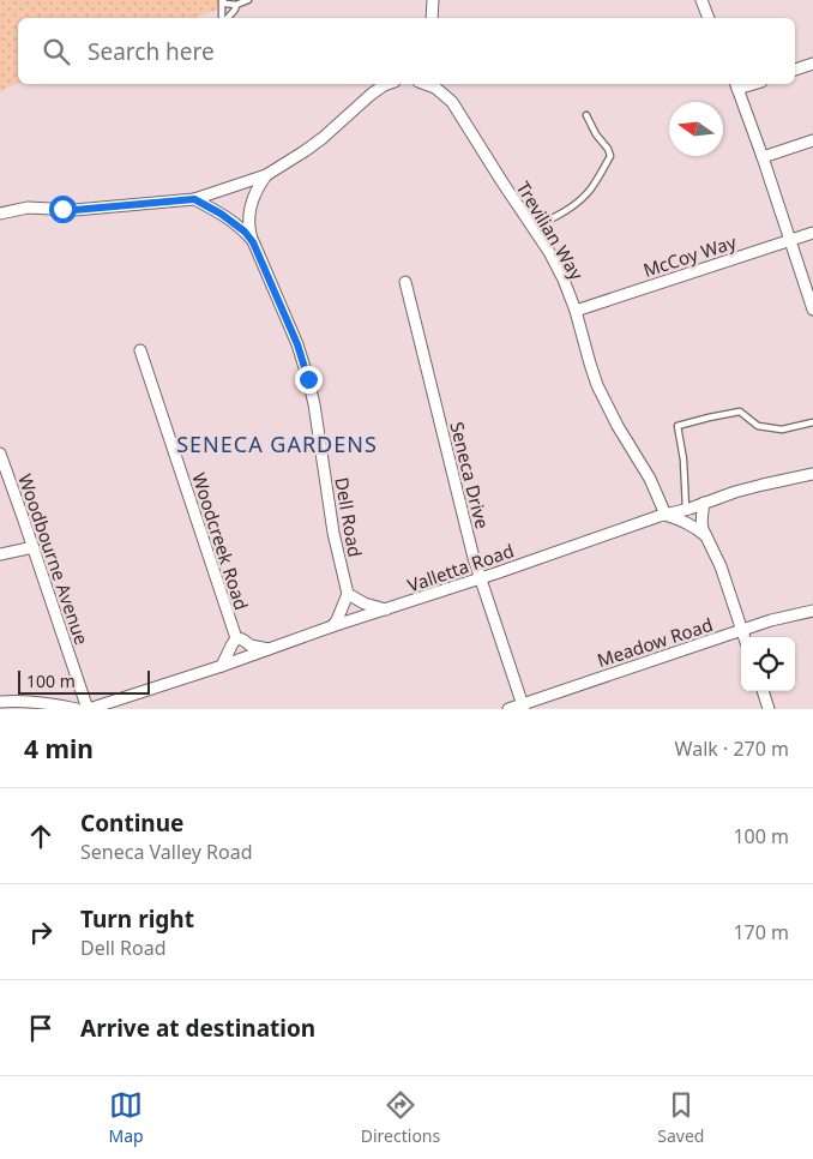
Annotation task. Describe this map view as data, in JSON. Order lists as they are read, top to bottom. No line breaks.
{"streets":{"street":["Trevilian Way","McCoy Way","Seneca Drive","Dell Road","Woodcreek Road","Woodbourne Avenue","Valletta Road","Meadow Road"]},"crossings":[["Trevilian Way","McCoy Way"],["Trevilian Way","Valletta Road"],["Seneca Drive","Valletta Road"],["Seneca Drive","Meadow Road"],["Woodcreek Road","Valletta Road"],["Woodbourne Avenue","Valletta Road"]],"districts":["SENECA GARDENS"],"scale_bar":"100 m","north":"left","page":{"search":"Search here","scale":"100 m","heading":["4 min","Walk · 270 m"],"list":[["Continue","Seneca Valley Road","100 m"],["Turn right","Dell Road","170 m"],"Arrive at destination"],"nav":["Map","Directions","Saved"]}}
